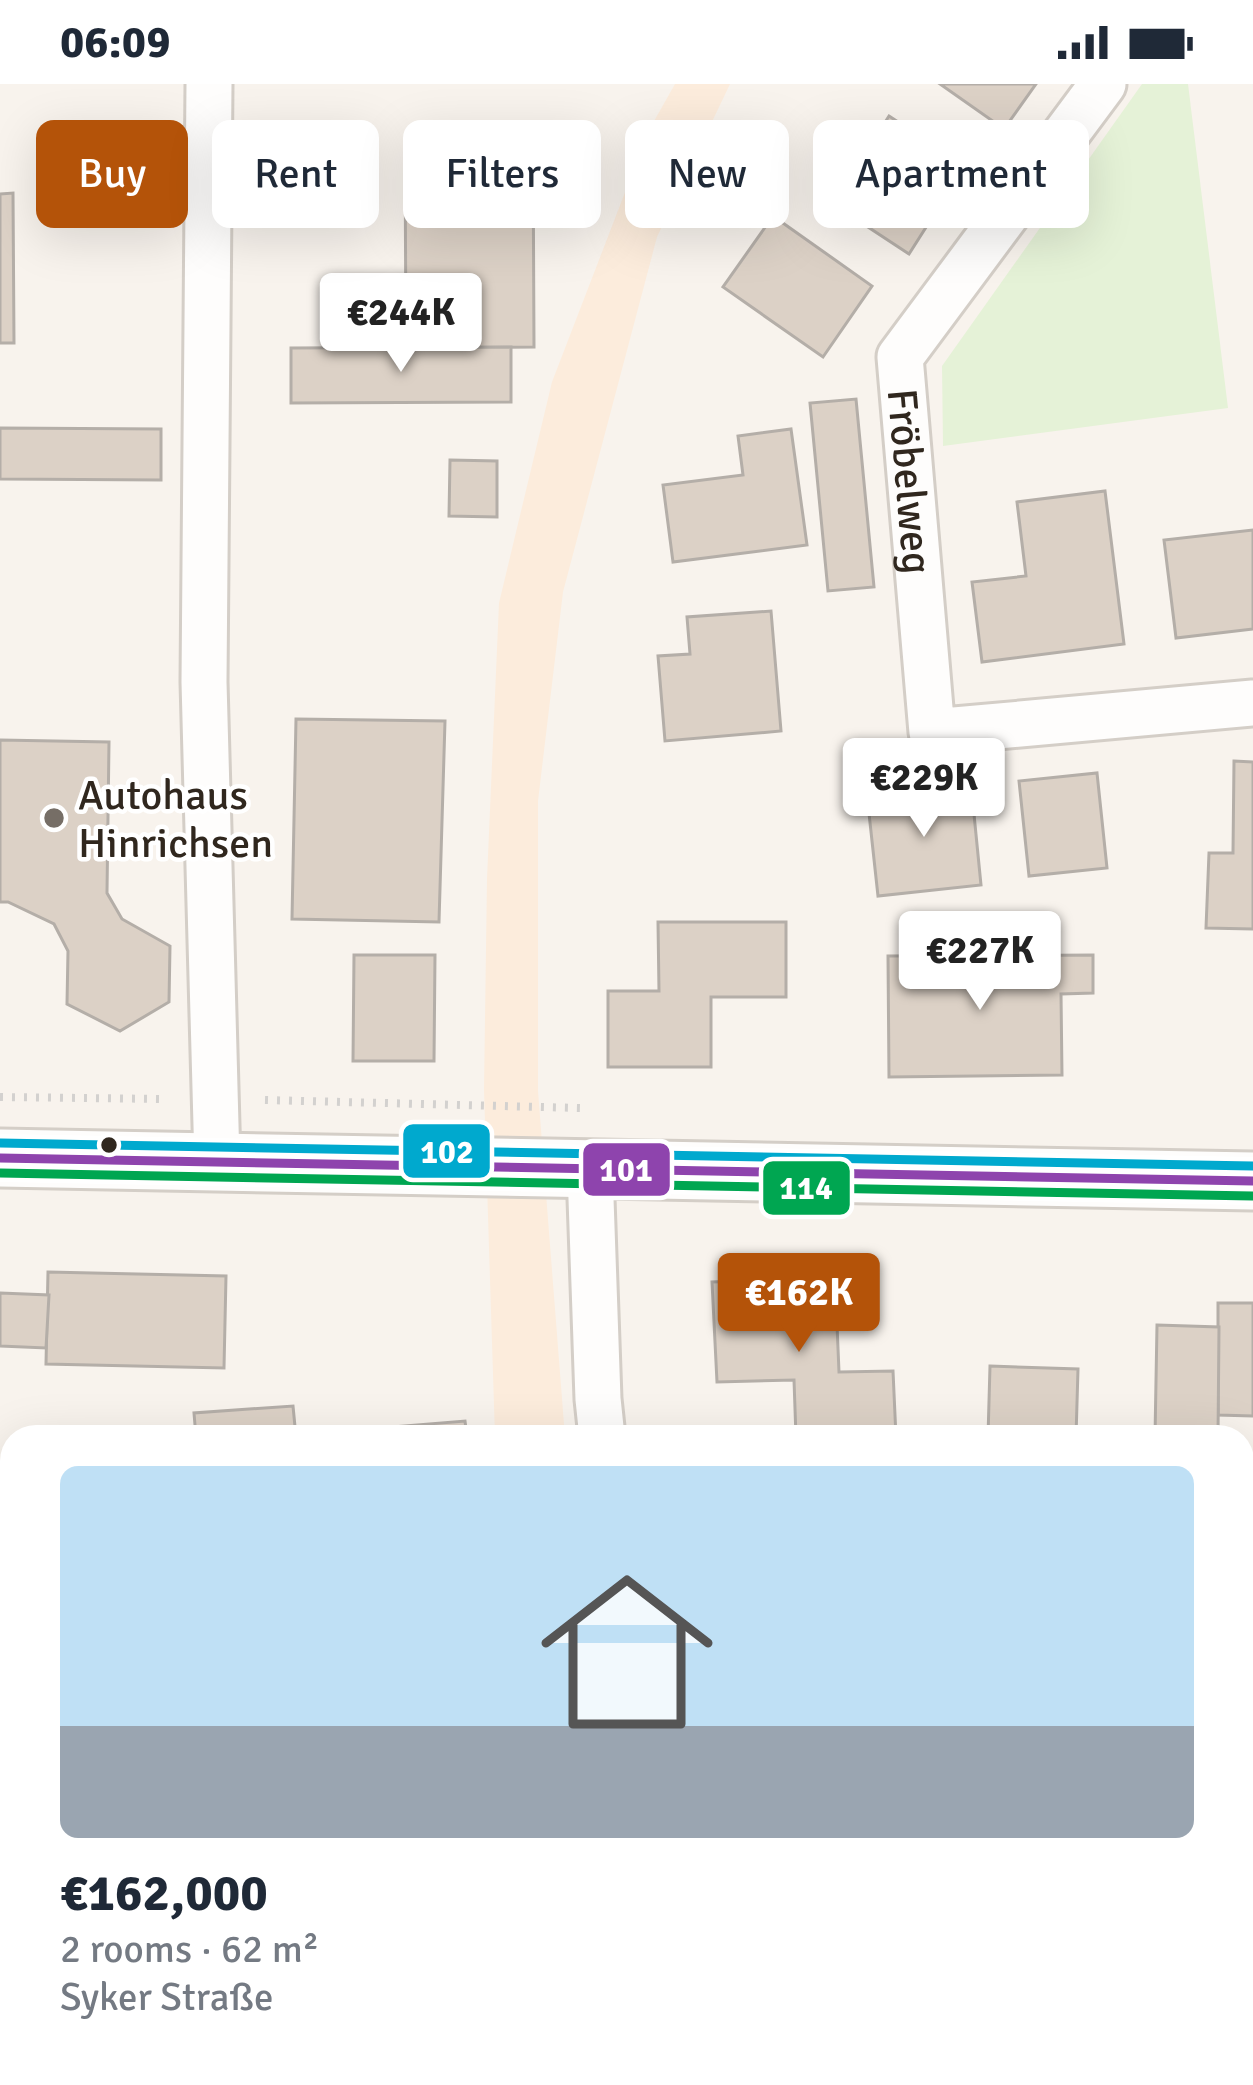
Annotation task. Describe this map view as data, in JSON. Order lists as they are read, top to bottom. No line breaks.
{"streets":{"street":["Fröbelweg"]},"places":["Autohaus Hinrichsen"],"lines":["transit line 102","transit line 101","transit line 114"],"page":{"status":"06:09","chip":["Buy","Rent","Filters","New","Apartment"],"price":["€244K","€229K","€227K","€162K"],"list":[{"name":"€162,000","note":"2 rooms · 62 m² · Syker Straße"}]}}
